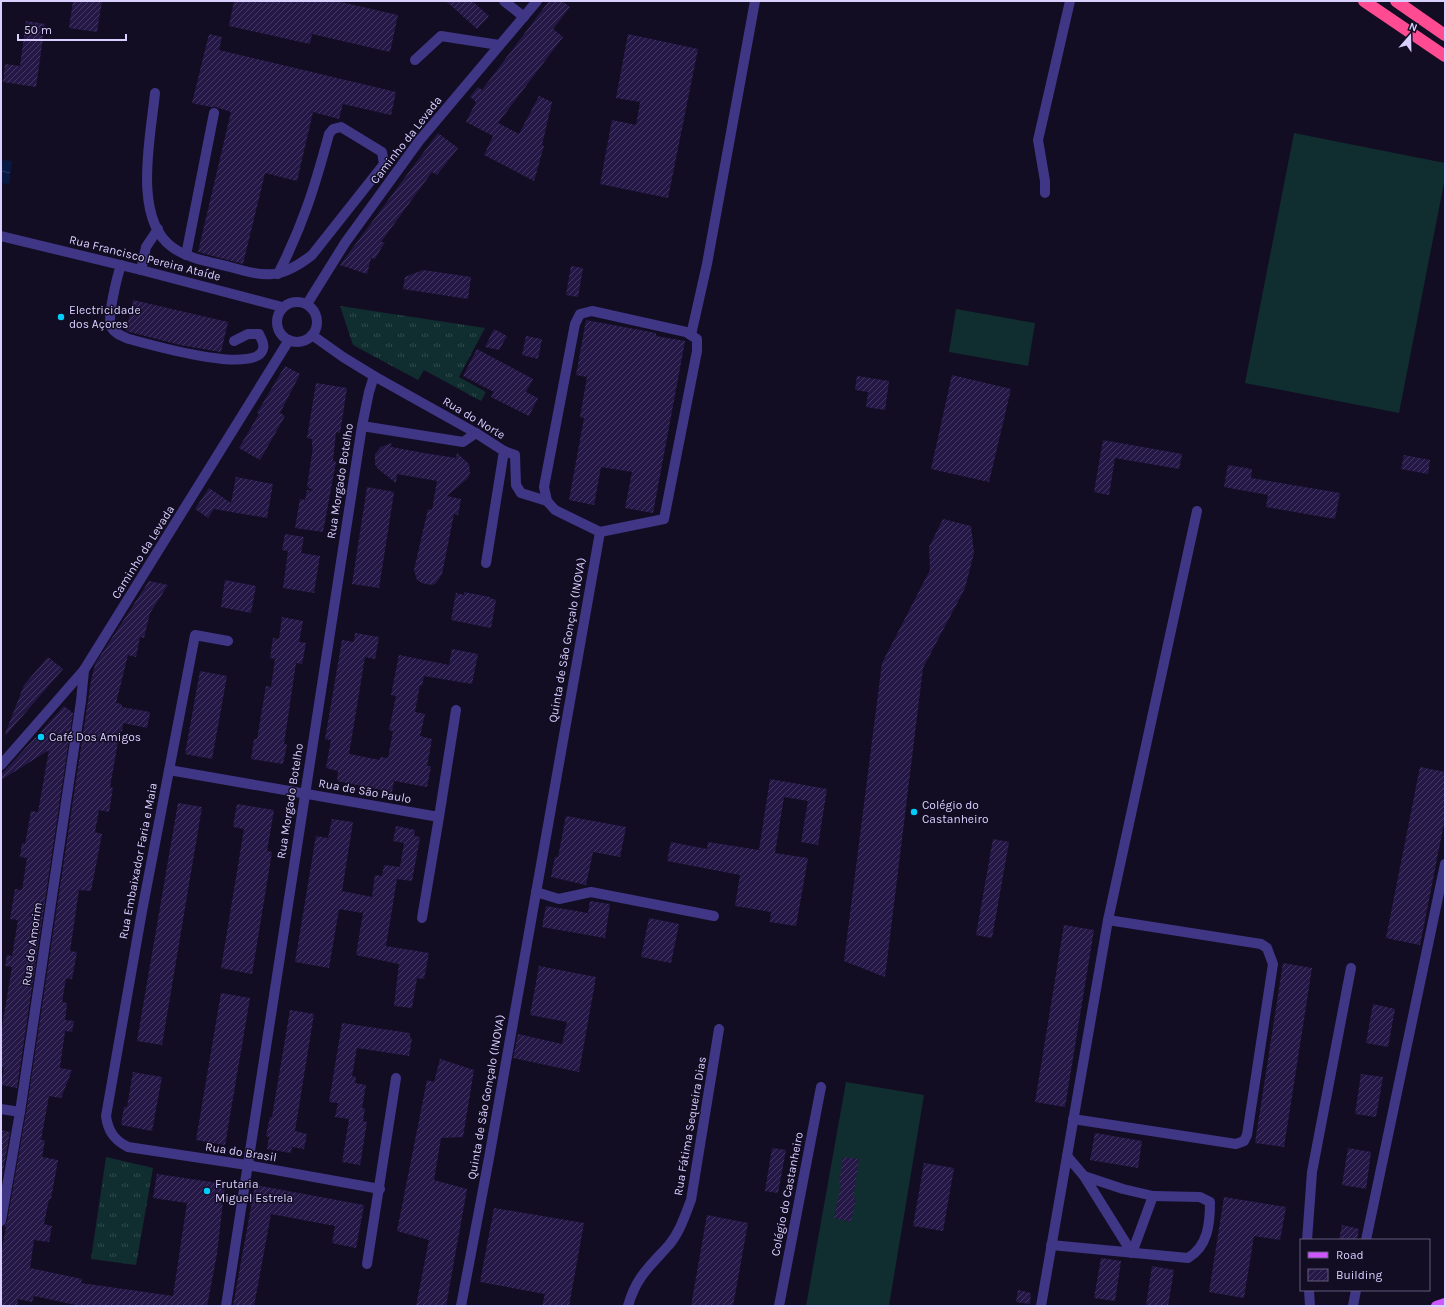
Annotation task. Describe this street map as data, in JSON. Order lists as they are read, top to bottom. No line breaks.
{"streets":{"street":["Caminho da Levada","Rua Francisco Pereira Ataíde","Rua do Norte","Rua Morgado Botelho","Quinta de São Gonçalo (INOVA)","Rua de São Paulo","Rua Embaixador Faria e Maia","Rua do Amorim","Rua Fátima Sequeira Dias","Rua do Brasil","Colégio do Castanheiro"]},"crossings":[["Caminho da Levada","Rua Francisco Pereira Ataíde"],["Caminho da Levada","Rua do Amorim"],["Rua do Norte","Rua Morgado Botelho"],["Rua Morgado Botelho","Rua de São Paulo"],["Rua Morgado Botelho","Rua do Brasil"],["Rua de São Paulo","Rua Embaixador Faria e Maia"],["Rua Embaixador Faria e Maia","Rua do Brasil"]],"places":["Electricidade dos Açores","Café Dos Amigos","Colégio do Castanheiro","Frutaria Miguel Estrela"],"legend":["Road","Building"],"scale_bar":"50 m","north":"top"}
